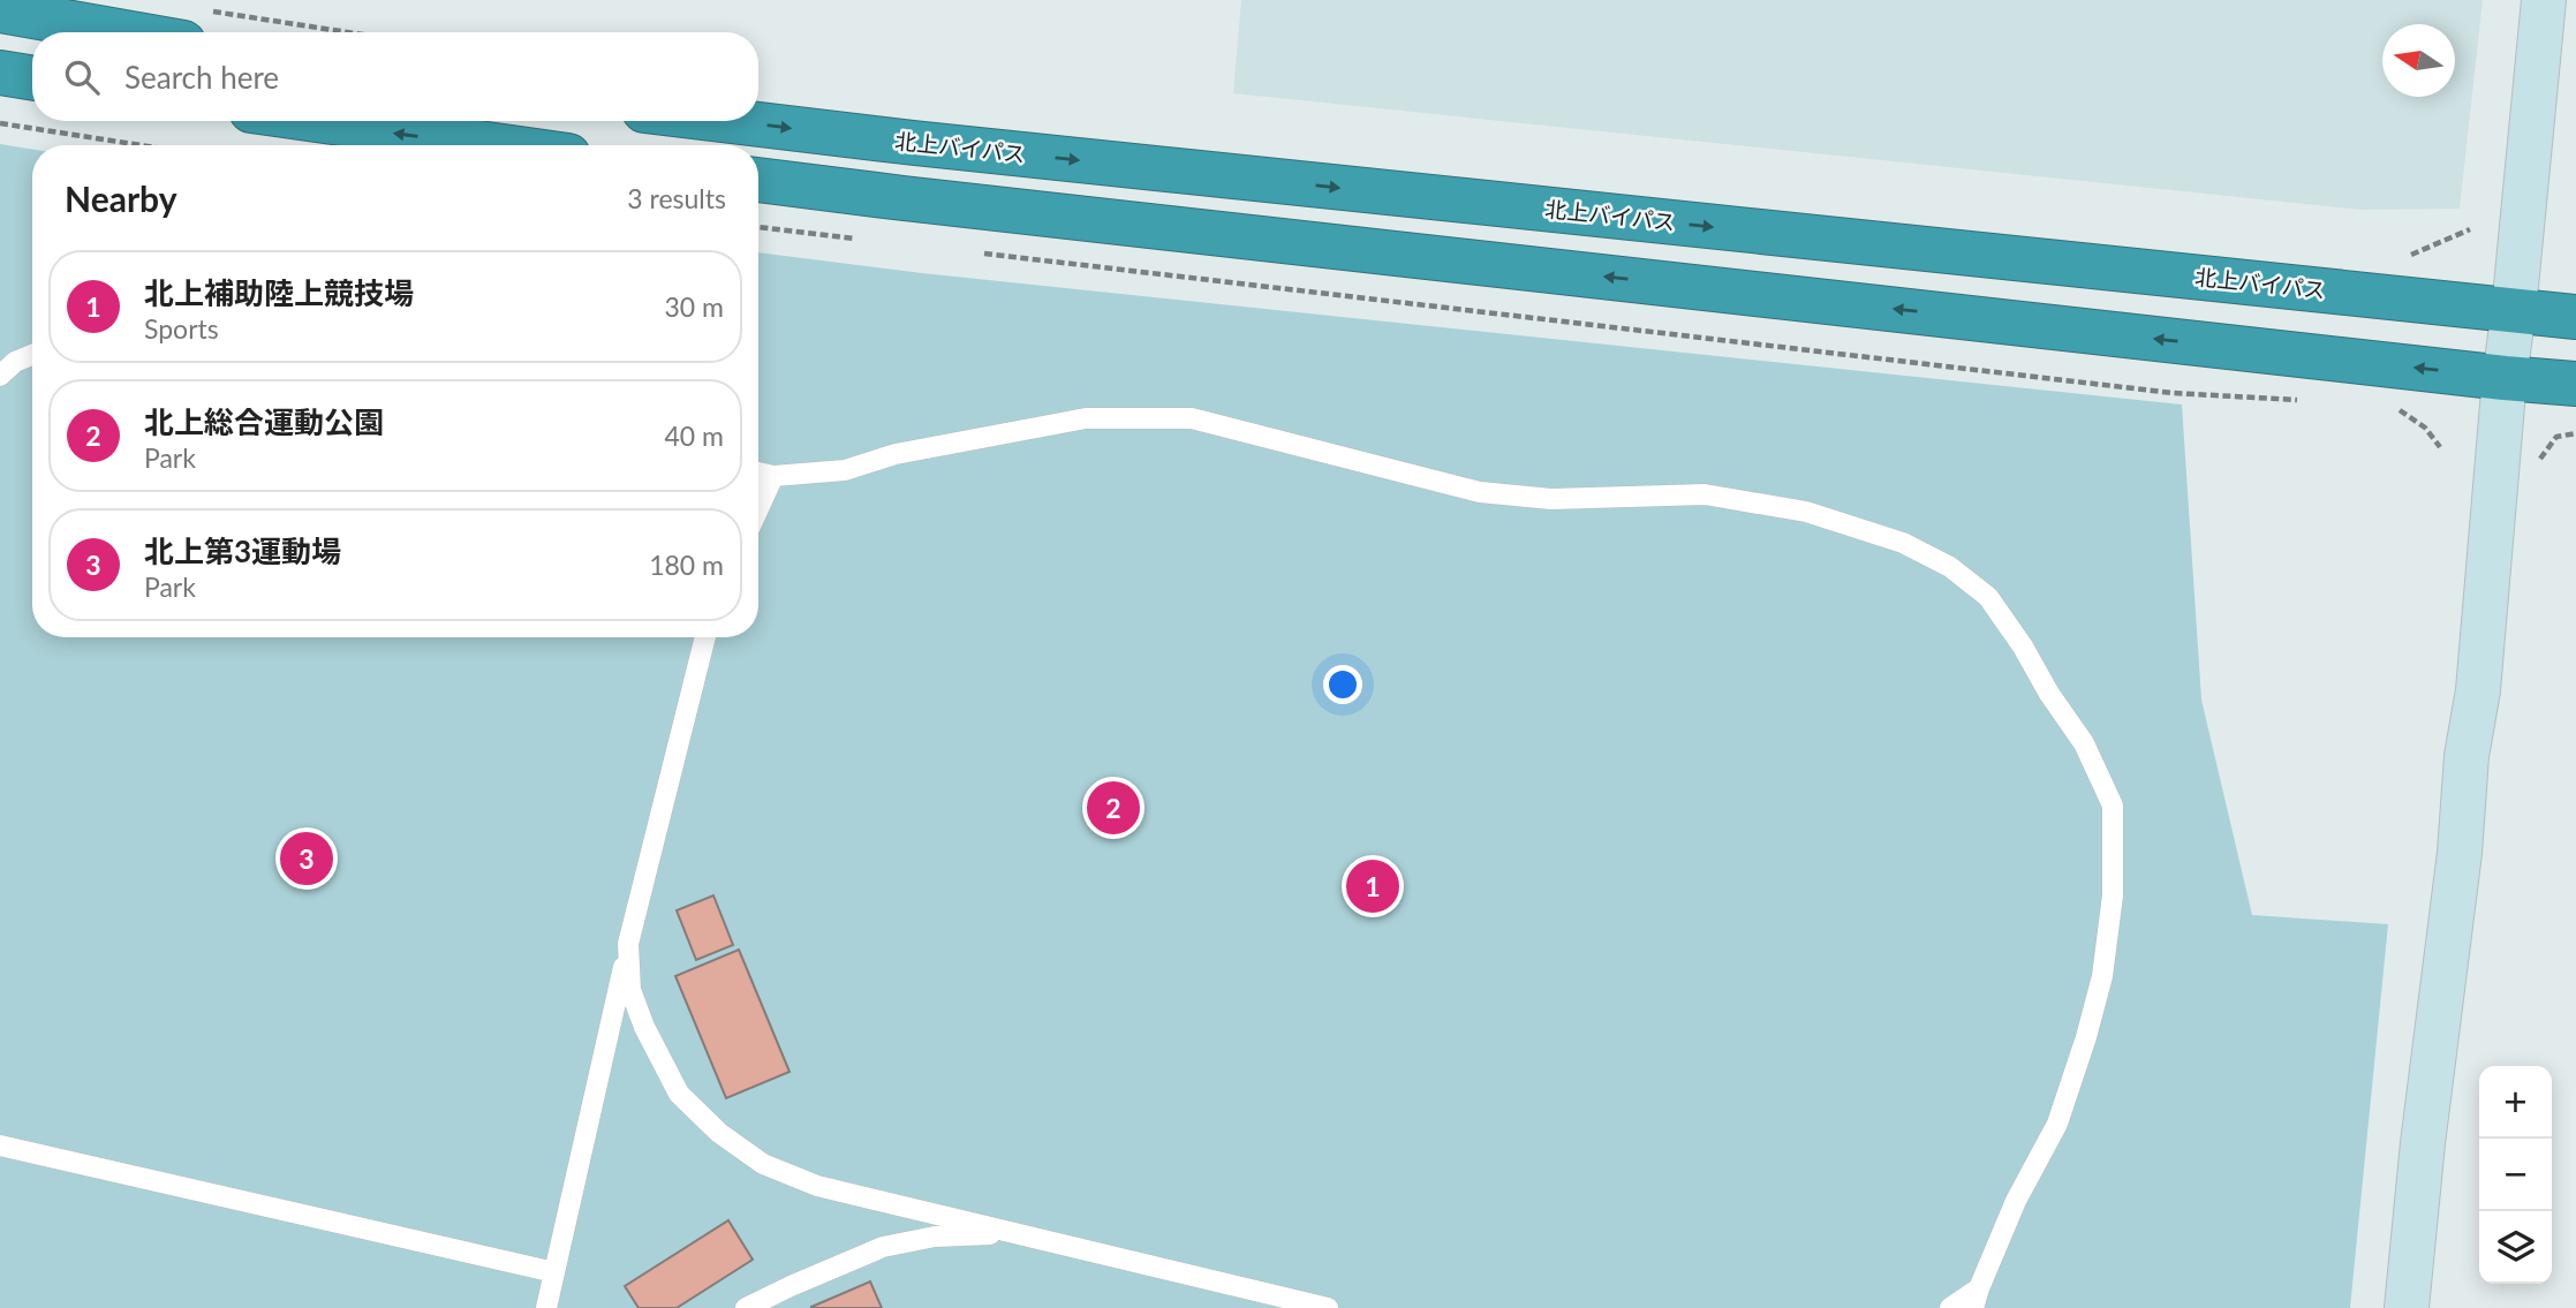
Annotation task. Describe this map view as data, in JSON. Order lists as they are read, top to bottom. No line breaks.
{"streets":{"highway":["北上バイパス"]},"north":"left","page":{"search":"Search here","heading":["Nearby","3 results"],"list":[{"mark":"1","name":"北上補助陸上競技場","note":"Sports","value":"30 m"},{"mark":"2","name":"北上総合運動公園","note":"Park","value":"40 m"},{"mark":"3","name":"北上第3運動場","note":"Park","value":"180 m"}],"pins":["2","3","1"],"map_buttons":["+","−"]}}
